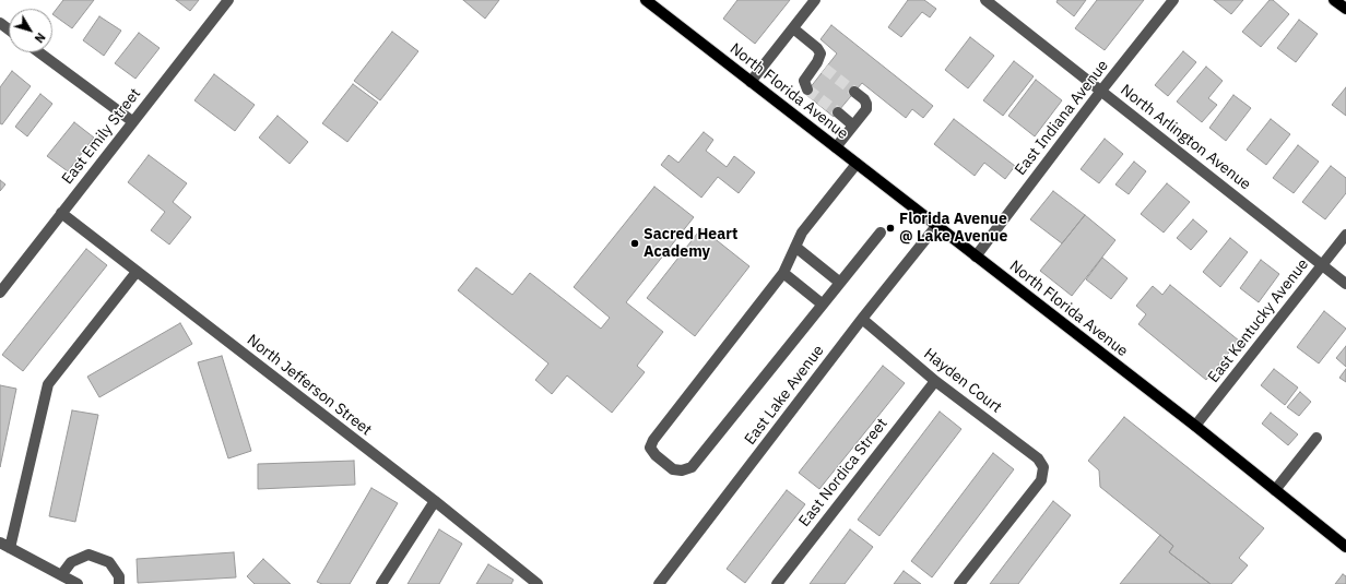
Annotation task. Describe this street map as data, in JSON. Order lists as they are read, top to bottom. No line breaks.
{"streets":{"main road":["North Florida Avenue"],"street":["East Indiana Avenue","East Emily Street","North Arlington Avenue","East Kentucky Avenue","Hayden Court","North Jefferson Street","East Lake Avenue","East Nordica Street"]},"crossings":[["North Florida Avenue","East Indiana Avenue"],["North Florida Avenue","East Kentucky Avenue"],["North Florida Avenue","East Lake Avenue"],["East Indiana Avenue","North Arlington Avenue"],["East Emily Street","North Jefferson Street"],["North Arlington Avenue","East Kentucky Avenue"],["Hayden Court","East Lake Avenue"],["Hayden Court","East Nordica Street"]],"places":["Florida Avenue @ Lake Avenue","Sacred Heart Academy"],"north":"bottom right"}
